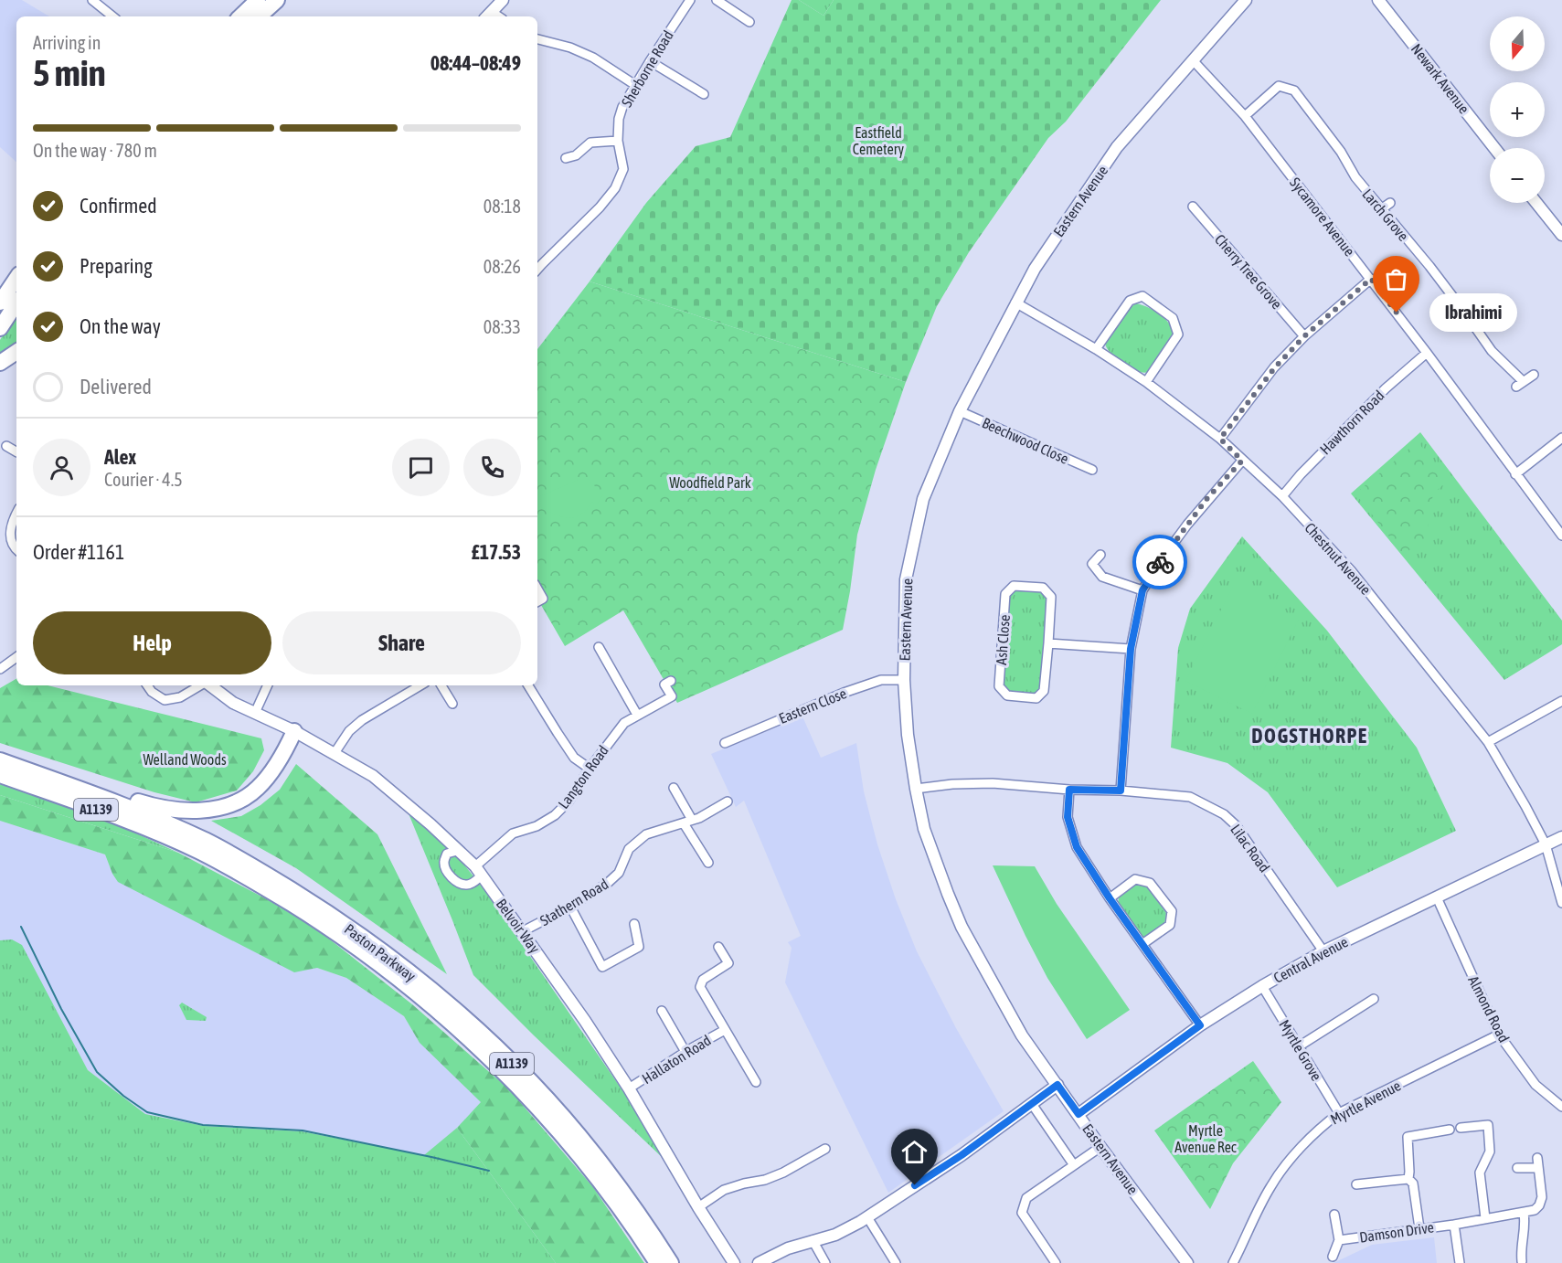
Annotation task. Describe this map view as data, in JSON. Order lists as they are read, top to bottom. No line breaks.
{"streets":{"highway":["A1139","Paston Parkway"],"street":["Sherborne Road","Newark Avenue","Eastern Avenue","Larch Grove","Sycamore Avenue","Cherry Tree Grove","Hawthorn Road","Beechwood Close","Chestnut Avenue","Ash Close","Eastern Close","Langton Road","Lilac Road","Stathern Road","Belvoir Way","Central Avenue","Almond Road","Myrtle Grove","Hallaton Road","Myrtle Avenue","Damson Drive"]},"crossings":[["Eastern Avenue","Sycamore Avenue"],["Eastern Avenue","Beechwood Close"],["Eastern Avenue","Chestnut Avenue"],["Eastern Avenue","Eastern Close"],["Eastern Avenue","Lilac Road"],["Eastern Avenue","Central Avenue"],["Larch Grove","Sycamore Avenue"],["Sycamore Avenue","Hawthorn Road"],["Hawthorn Road","Chestnut Avenue"],["Chestnut Avenue","Central Avenue"],["Langton Road","Belvoir Way"],["Lilac Road","Central Avenue"],["Stathern Road","Belvoir Way"],["Belvoir Way","Hallaton Road"],["Central Avenue","Almond Road"],["Central Avenue","Myrtle Grove"],["Almond Road","Myrtle Avenue"],["Myrtle Grove","Myrtle Avenue"]],"districts":["DOGSTHORPE"],"parks":["Eastfield Cemetery","Woodfield Park","Welland Woods","Myrtle Avenue Rec"],"places":["Ibrahimi"],"north":"bottom","page":{"map_buttons":["+","−"],"heading":["5 min","Arriving in","08:44–08:49"],"panel":["Alex","Courier · 4.5","Order #1161","£17.53"],"bar":"On the way · 780 m","list":[["Confirmed","08:18"],["Preparing","08:26"],["On the way","08:33"],"Delivered"],"bubble":"Ibrahimi","buttons":["Help","Share"]}}
